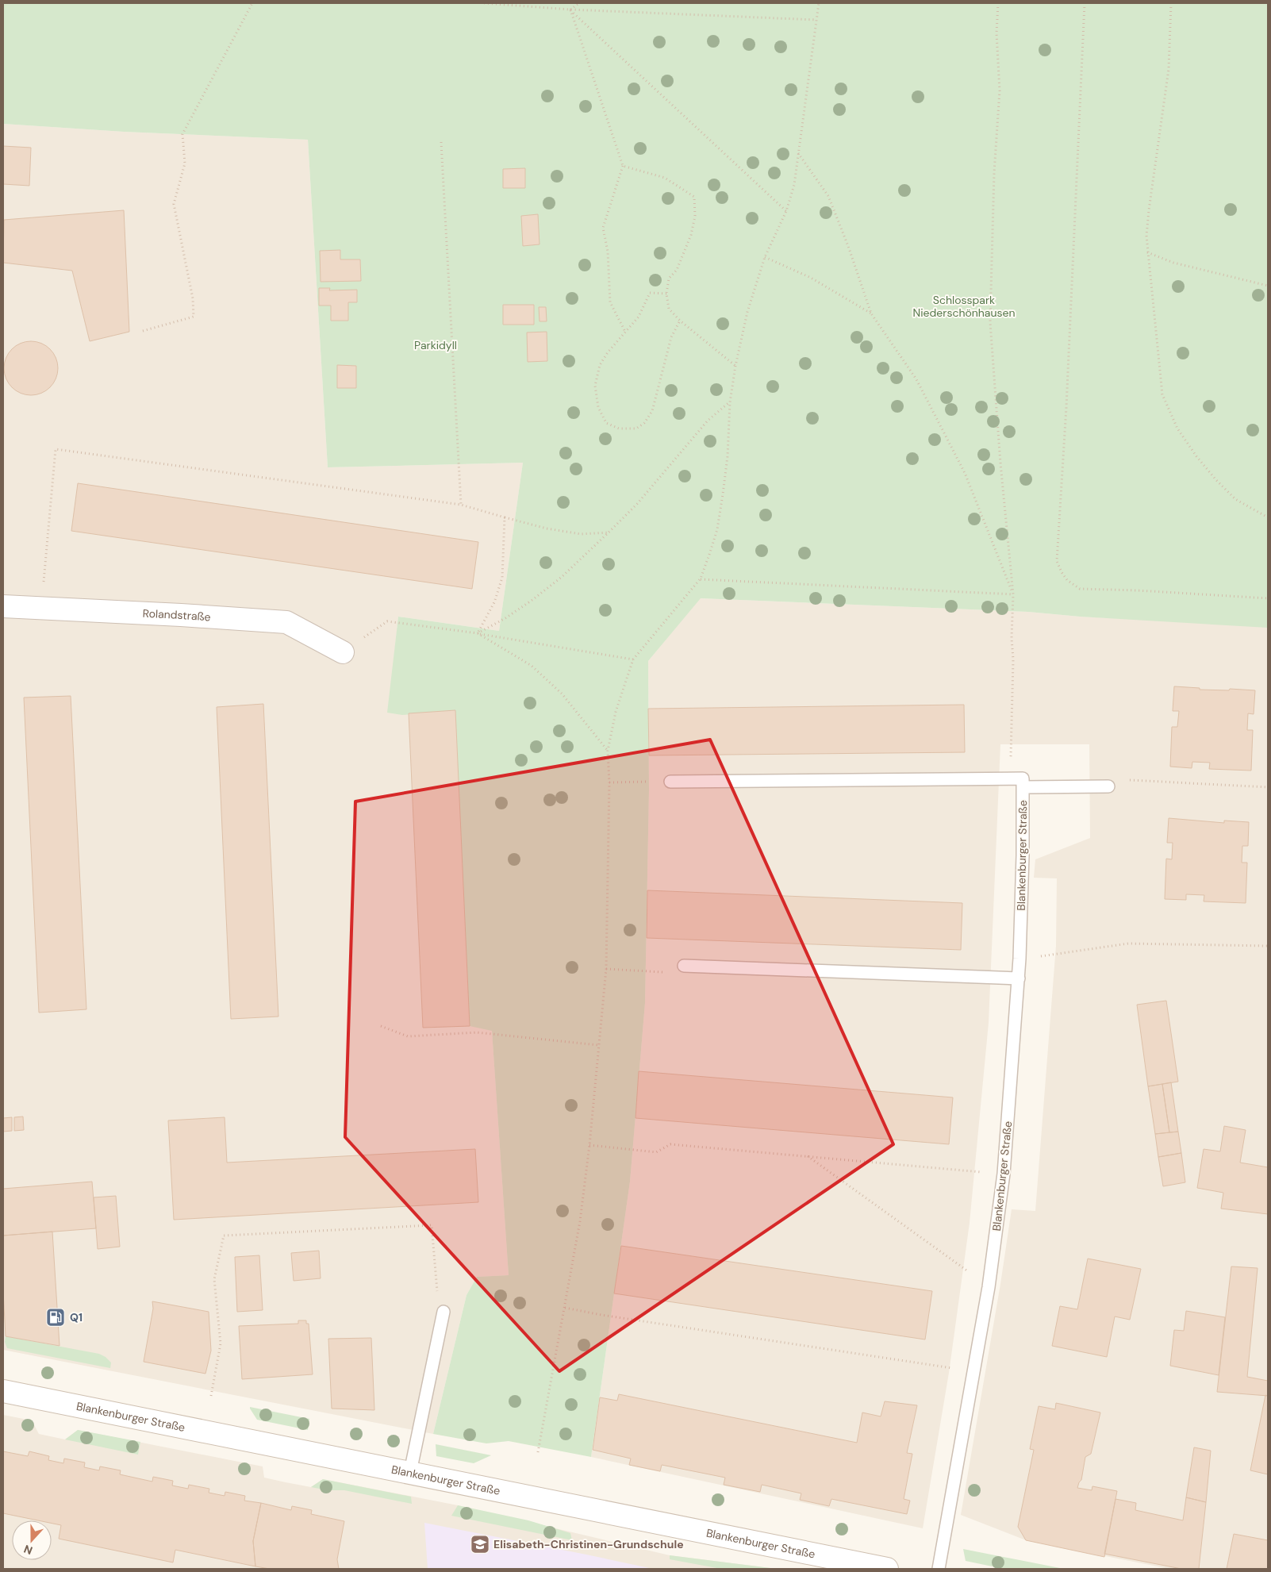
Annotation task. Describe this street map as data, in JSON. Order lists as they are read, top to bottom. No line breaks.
{"streets":{"main road":["Rolandstraße","Blankenburger Straße"]},"parks":["Schlosspark Niederschönhausen","Parkidyll"],"places":{"fuel station":["Q1"],"school or university":["Elisabeth-Christinen-Grundschule"]},"north":"bottom"}
